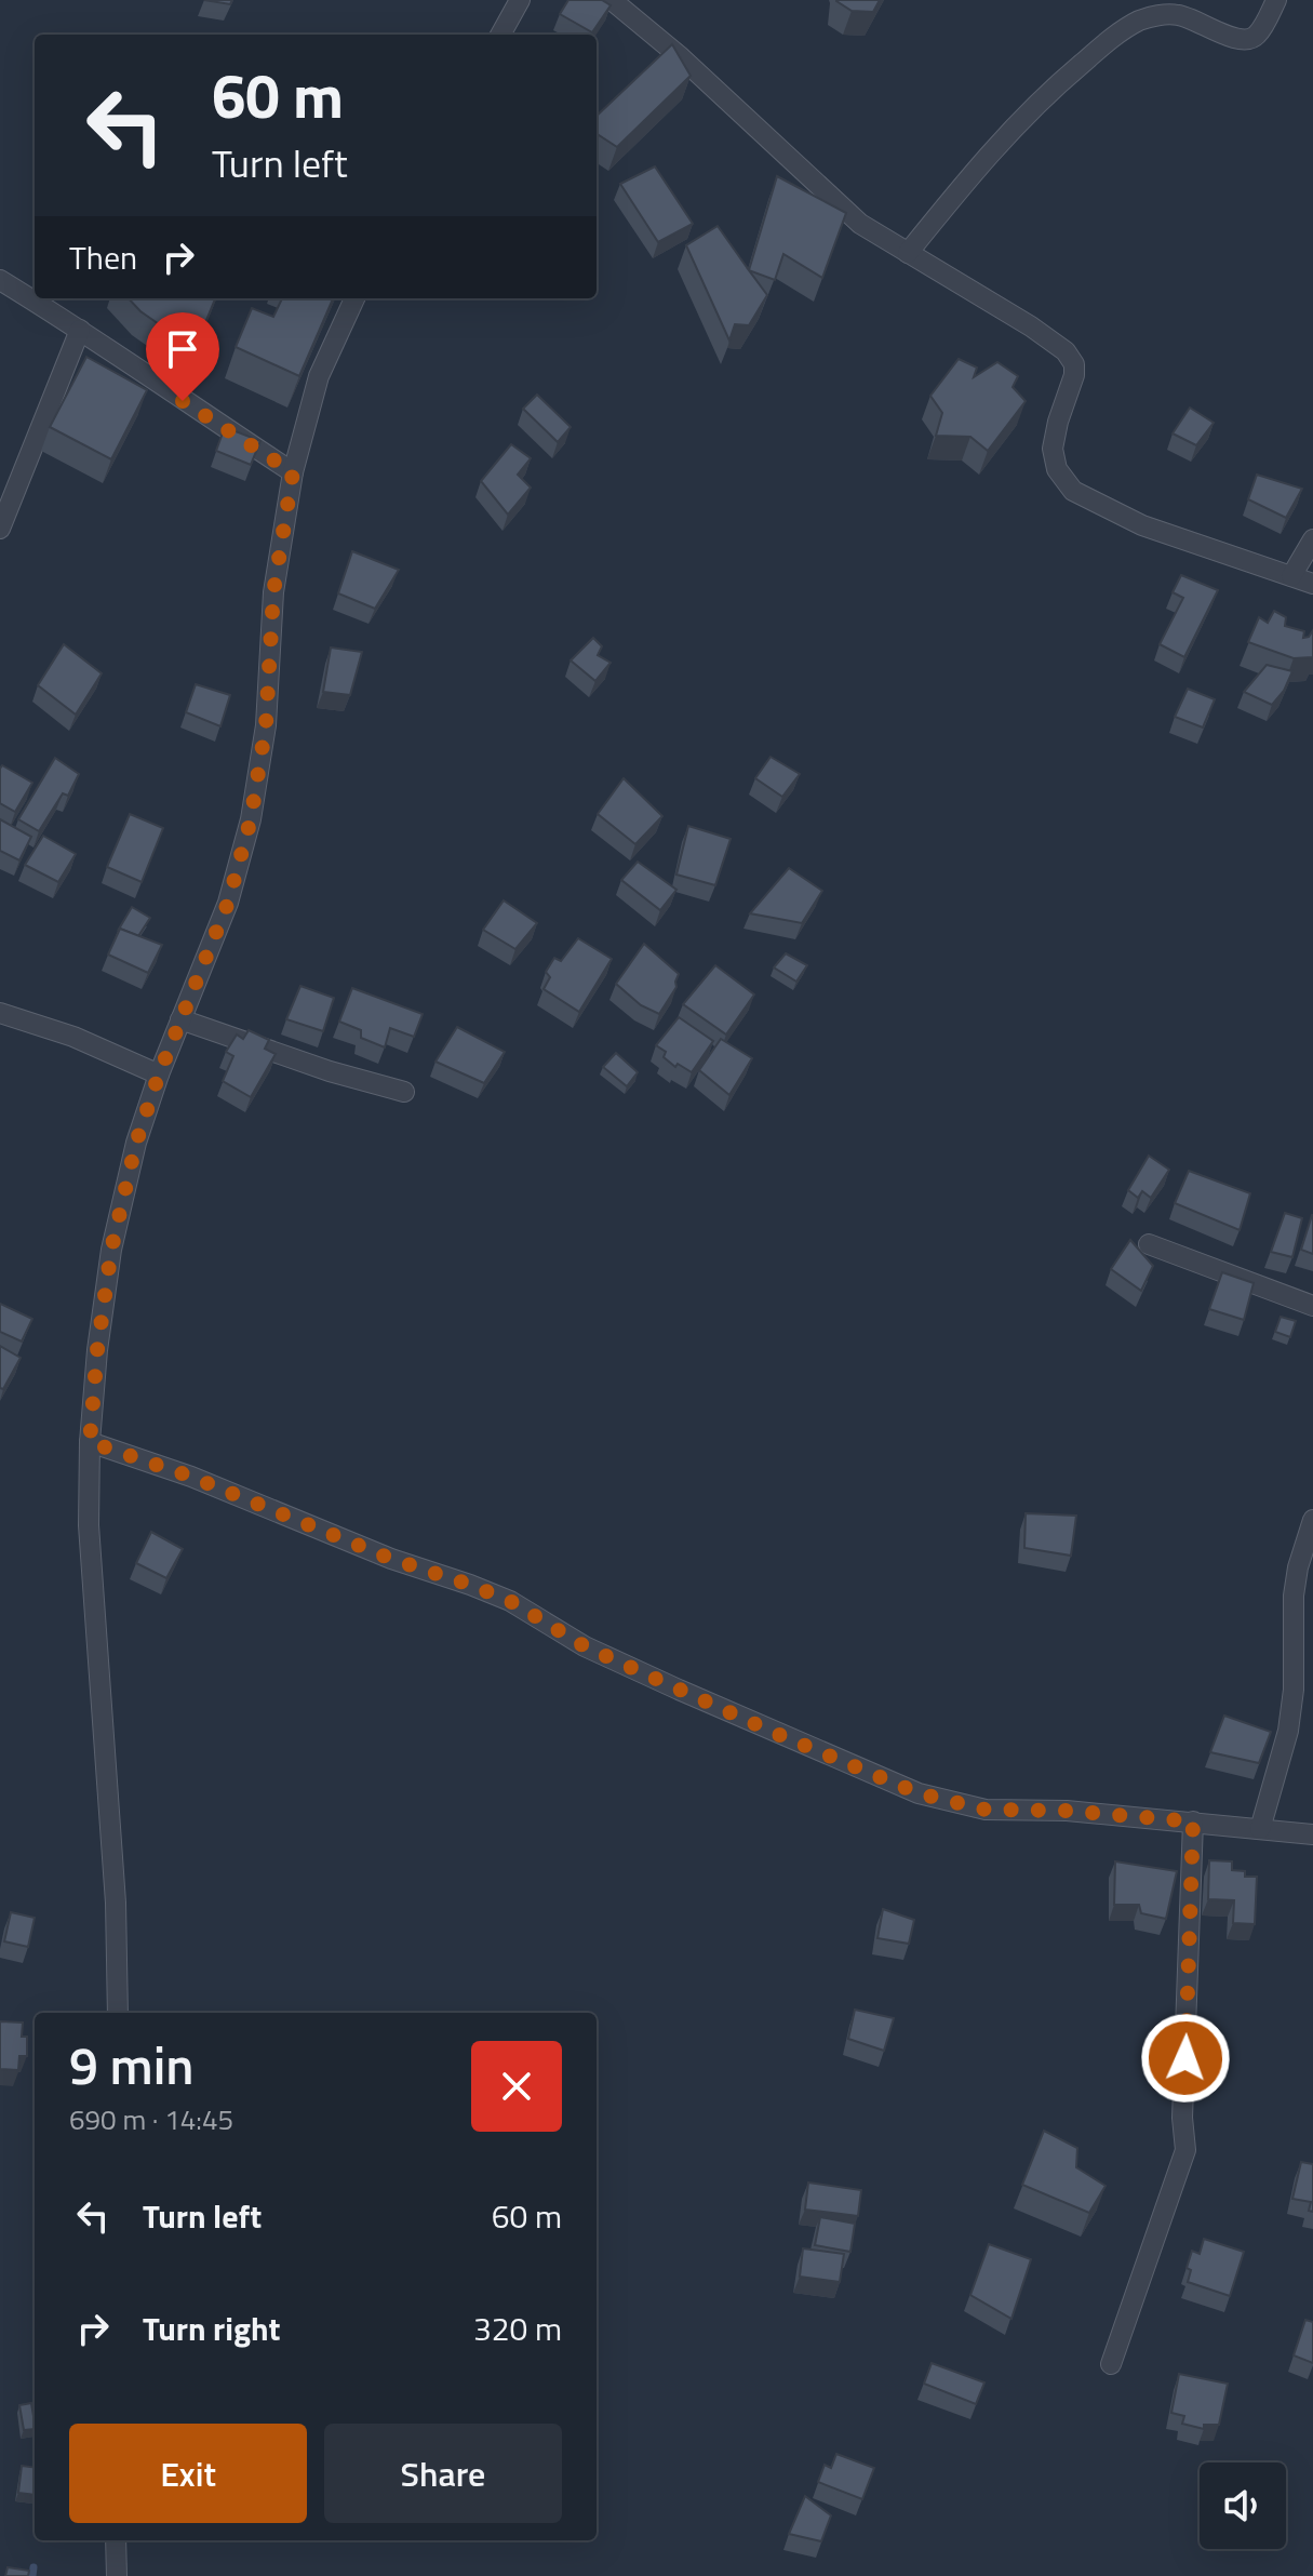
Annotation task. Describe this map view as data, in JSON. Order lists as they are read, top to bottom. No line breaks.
{"page":{"turn":["60 m","Turn left"],"then":"Then","heading":["9 min","690 m · 14:45"],"list":[{"name":"Turn left","value":"60 m"},{"name":"Turn right","value":"320 m"}],"buttons":["Exit","Share"]}}
